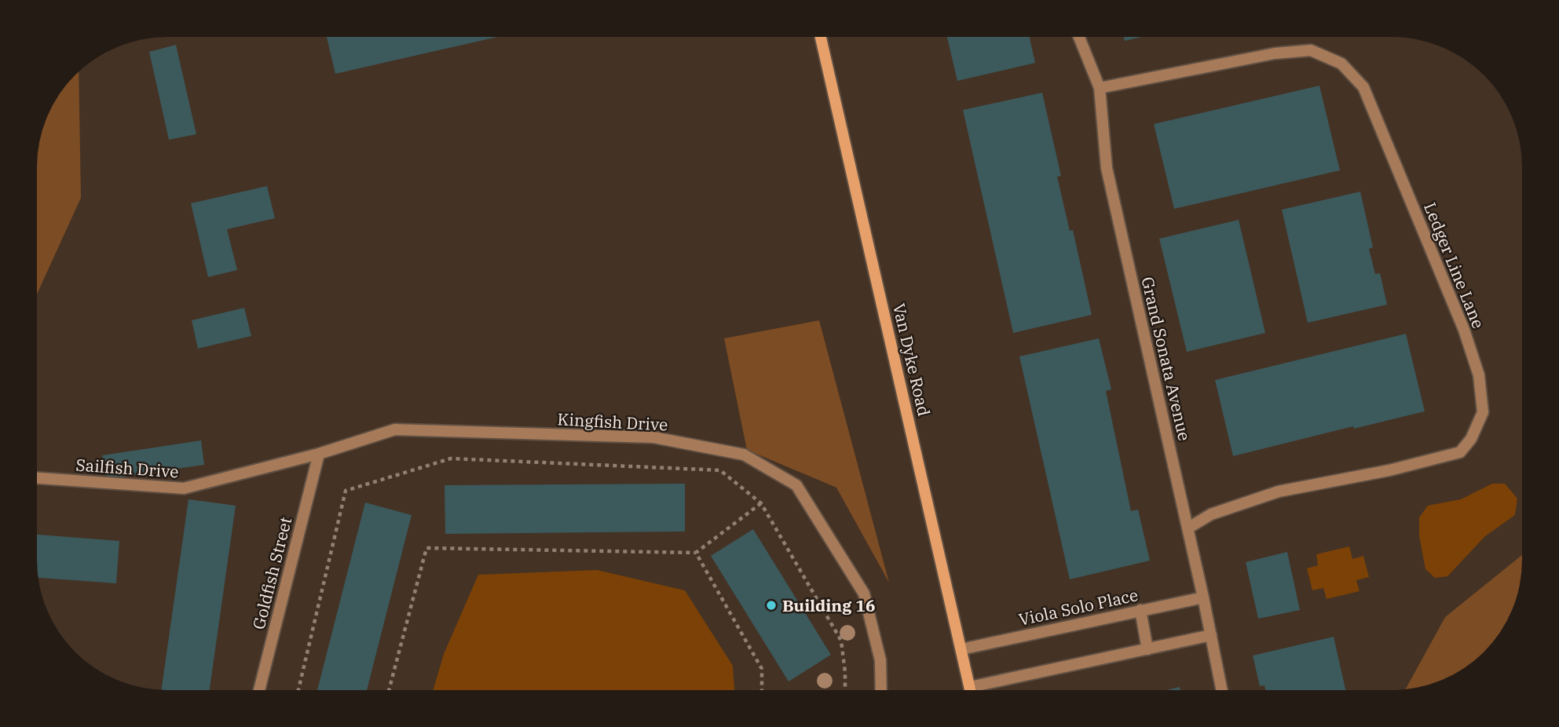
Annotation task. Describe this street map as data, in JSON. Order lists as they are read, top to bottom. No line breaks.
{"streets":{"main road":["Van Dyke Road"],"street":["Ledger Line Lane","Grand Sonata Avenue","Kingfish Drive","Sailfish Drive","Goldfish Street","Viola Solo Place"]},"crossings":[["Ledger Line Lane","Grand Sonata Avenue"],["Grand Sonata Avenue","Viola Solo Place"],["Van Dyke Road","Viola Solo Place"],["Kingfish Drive","Sailfish Drive"],["Kingfish Drive","Goldfish Street"],["Sailfish Drive","Goldfish Street"]],"places":["Building 16"]}
